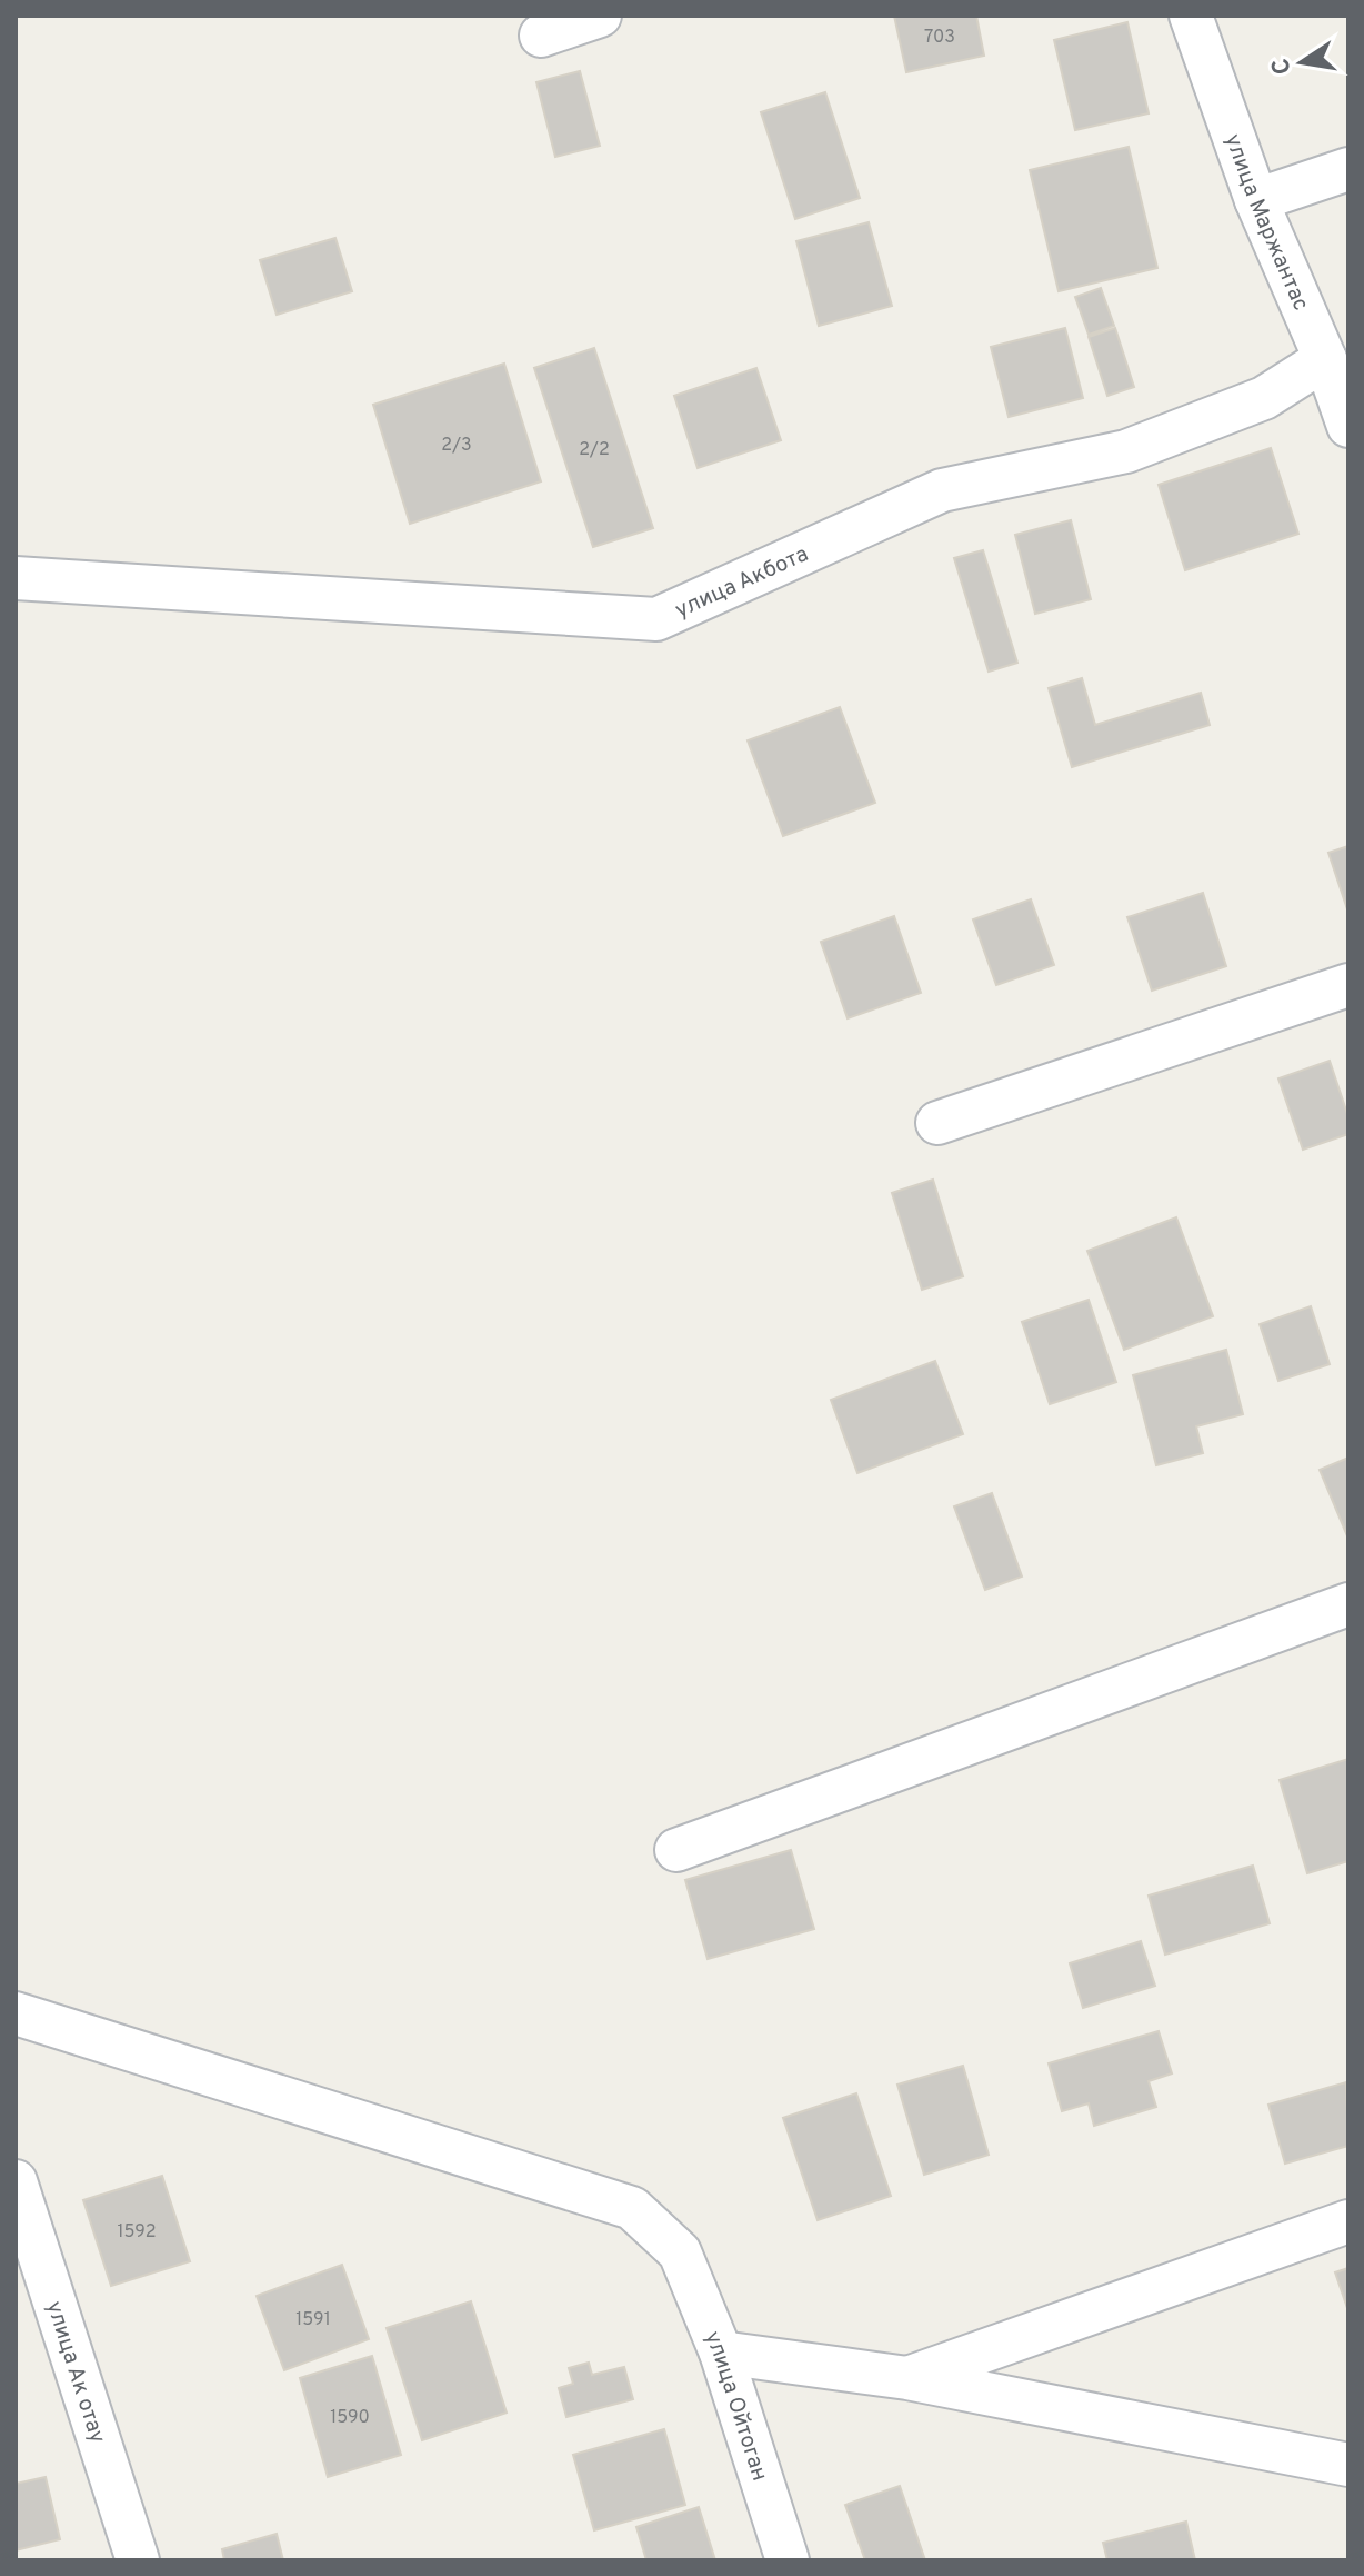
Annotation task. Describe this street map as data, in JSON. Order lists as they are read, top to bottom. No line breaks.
{"streets":{"street":["улица Маржантас","улица Акбота","улица Ак отау","улица Ойтоган"]},"crossings":[["улица Маржантас","улица Акбота"]],"house_numbers":["703","2/3","2/2","1592","1591","1590"],"north":"left"}
